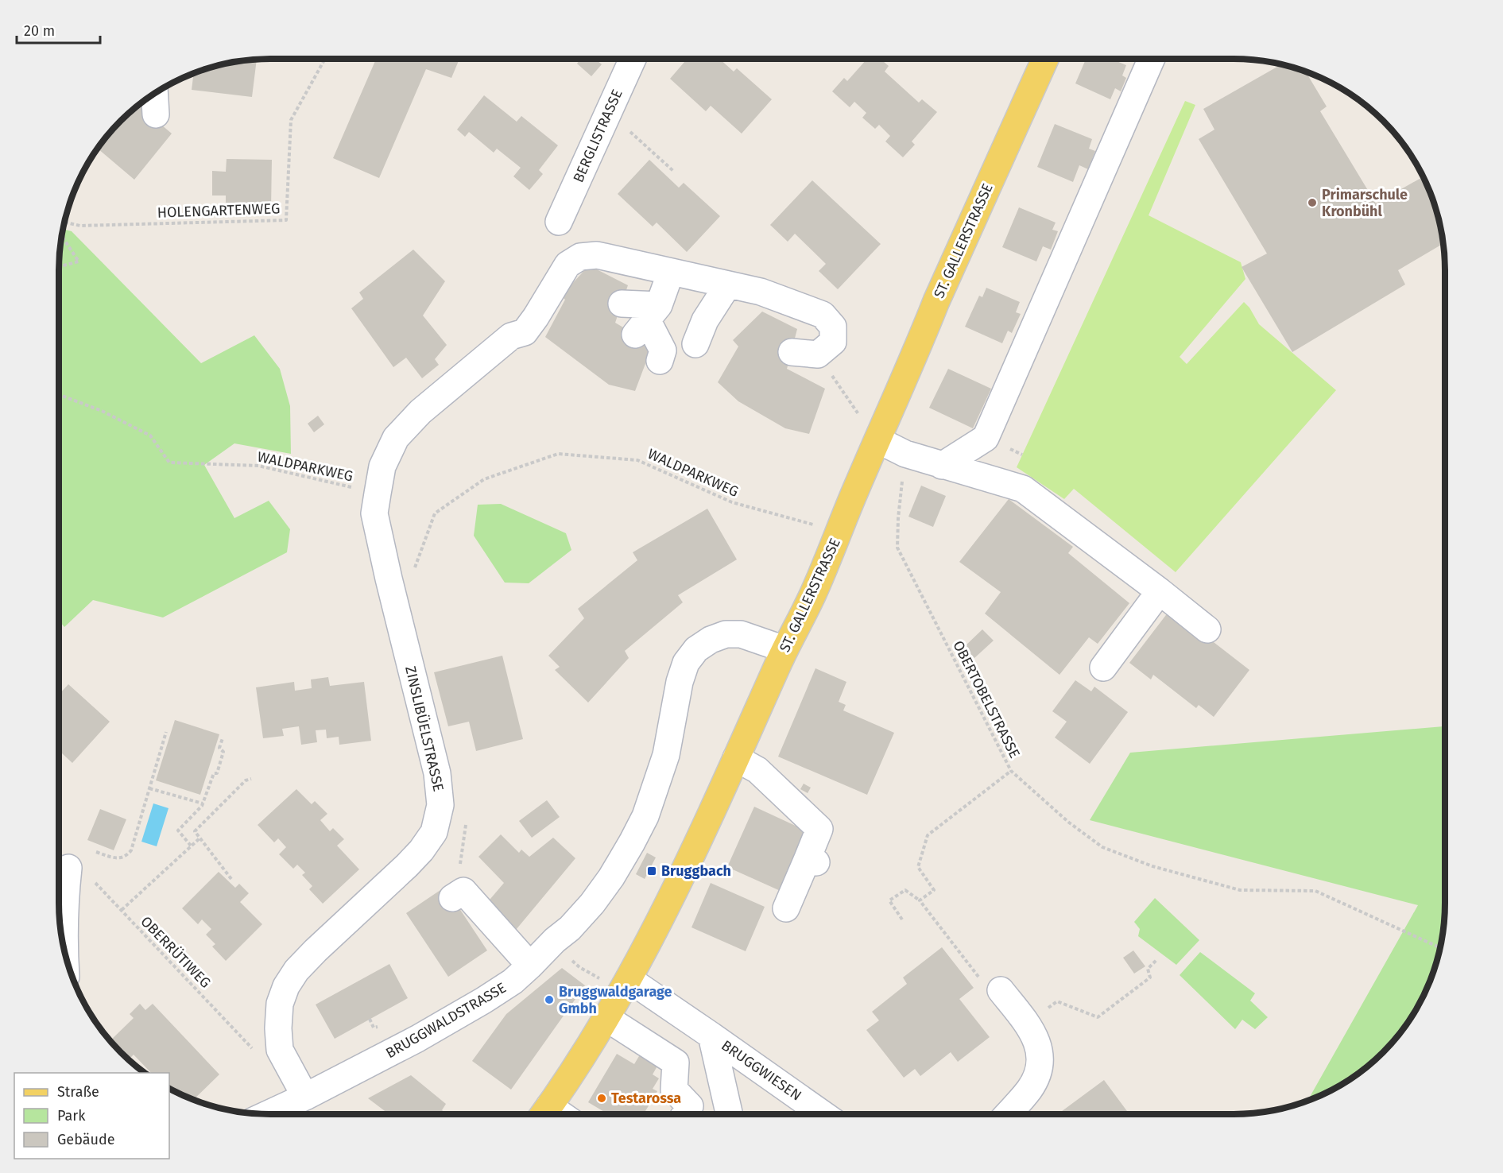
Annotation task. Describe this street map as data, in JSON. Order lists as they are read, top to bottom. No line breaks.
{"streets":{"main road":["ST. GALLERSTRASSE"],"street":["BERGLISTRASSE","ZINSLIBÜELSTRASSE","BRUGGWALDSTRASSE","BRUGGWIESEN"],"path":["HOLENGARTENWEG","WALDPARKWEG","OBERTOBELSTRASSE","OBERRÜTIWEG"]},"crossings":[["ST. GALLERSTRASSE","BRUGGWALDSTRASSE"],["ST. GALLERSTRASSE","BRUGGWIESEN"],["WALDPARKWEG","ZINSLIBÜELSTRASSE"],["ZINSLIBÜELSTRASSE","BRUGGWALDSTRASSE"]],"places":{"other":["Primarschule Kronbühl","Bruggwaldgarage Gmbh","Testarossa"],"transit":["Bruggbach"]},"legend":["Straße","Park","Gebäude"],"scale_bar":"20 m"}
